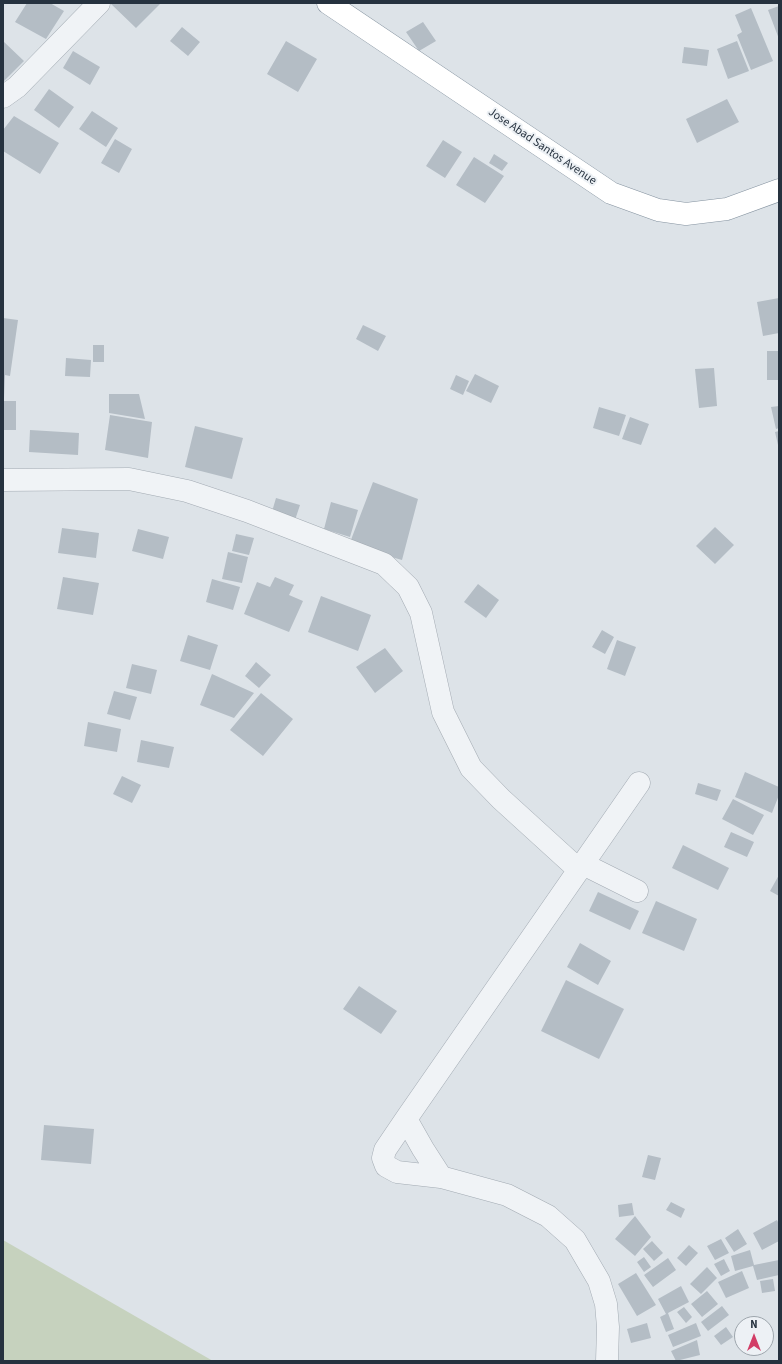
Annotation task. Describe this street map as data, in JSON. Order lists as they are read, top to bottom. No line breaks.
{"streets":{"highway":["Jose Abad Santos Avenue"]},"north":"top"}
